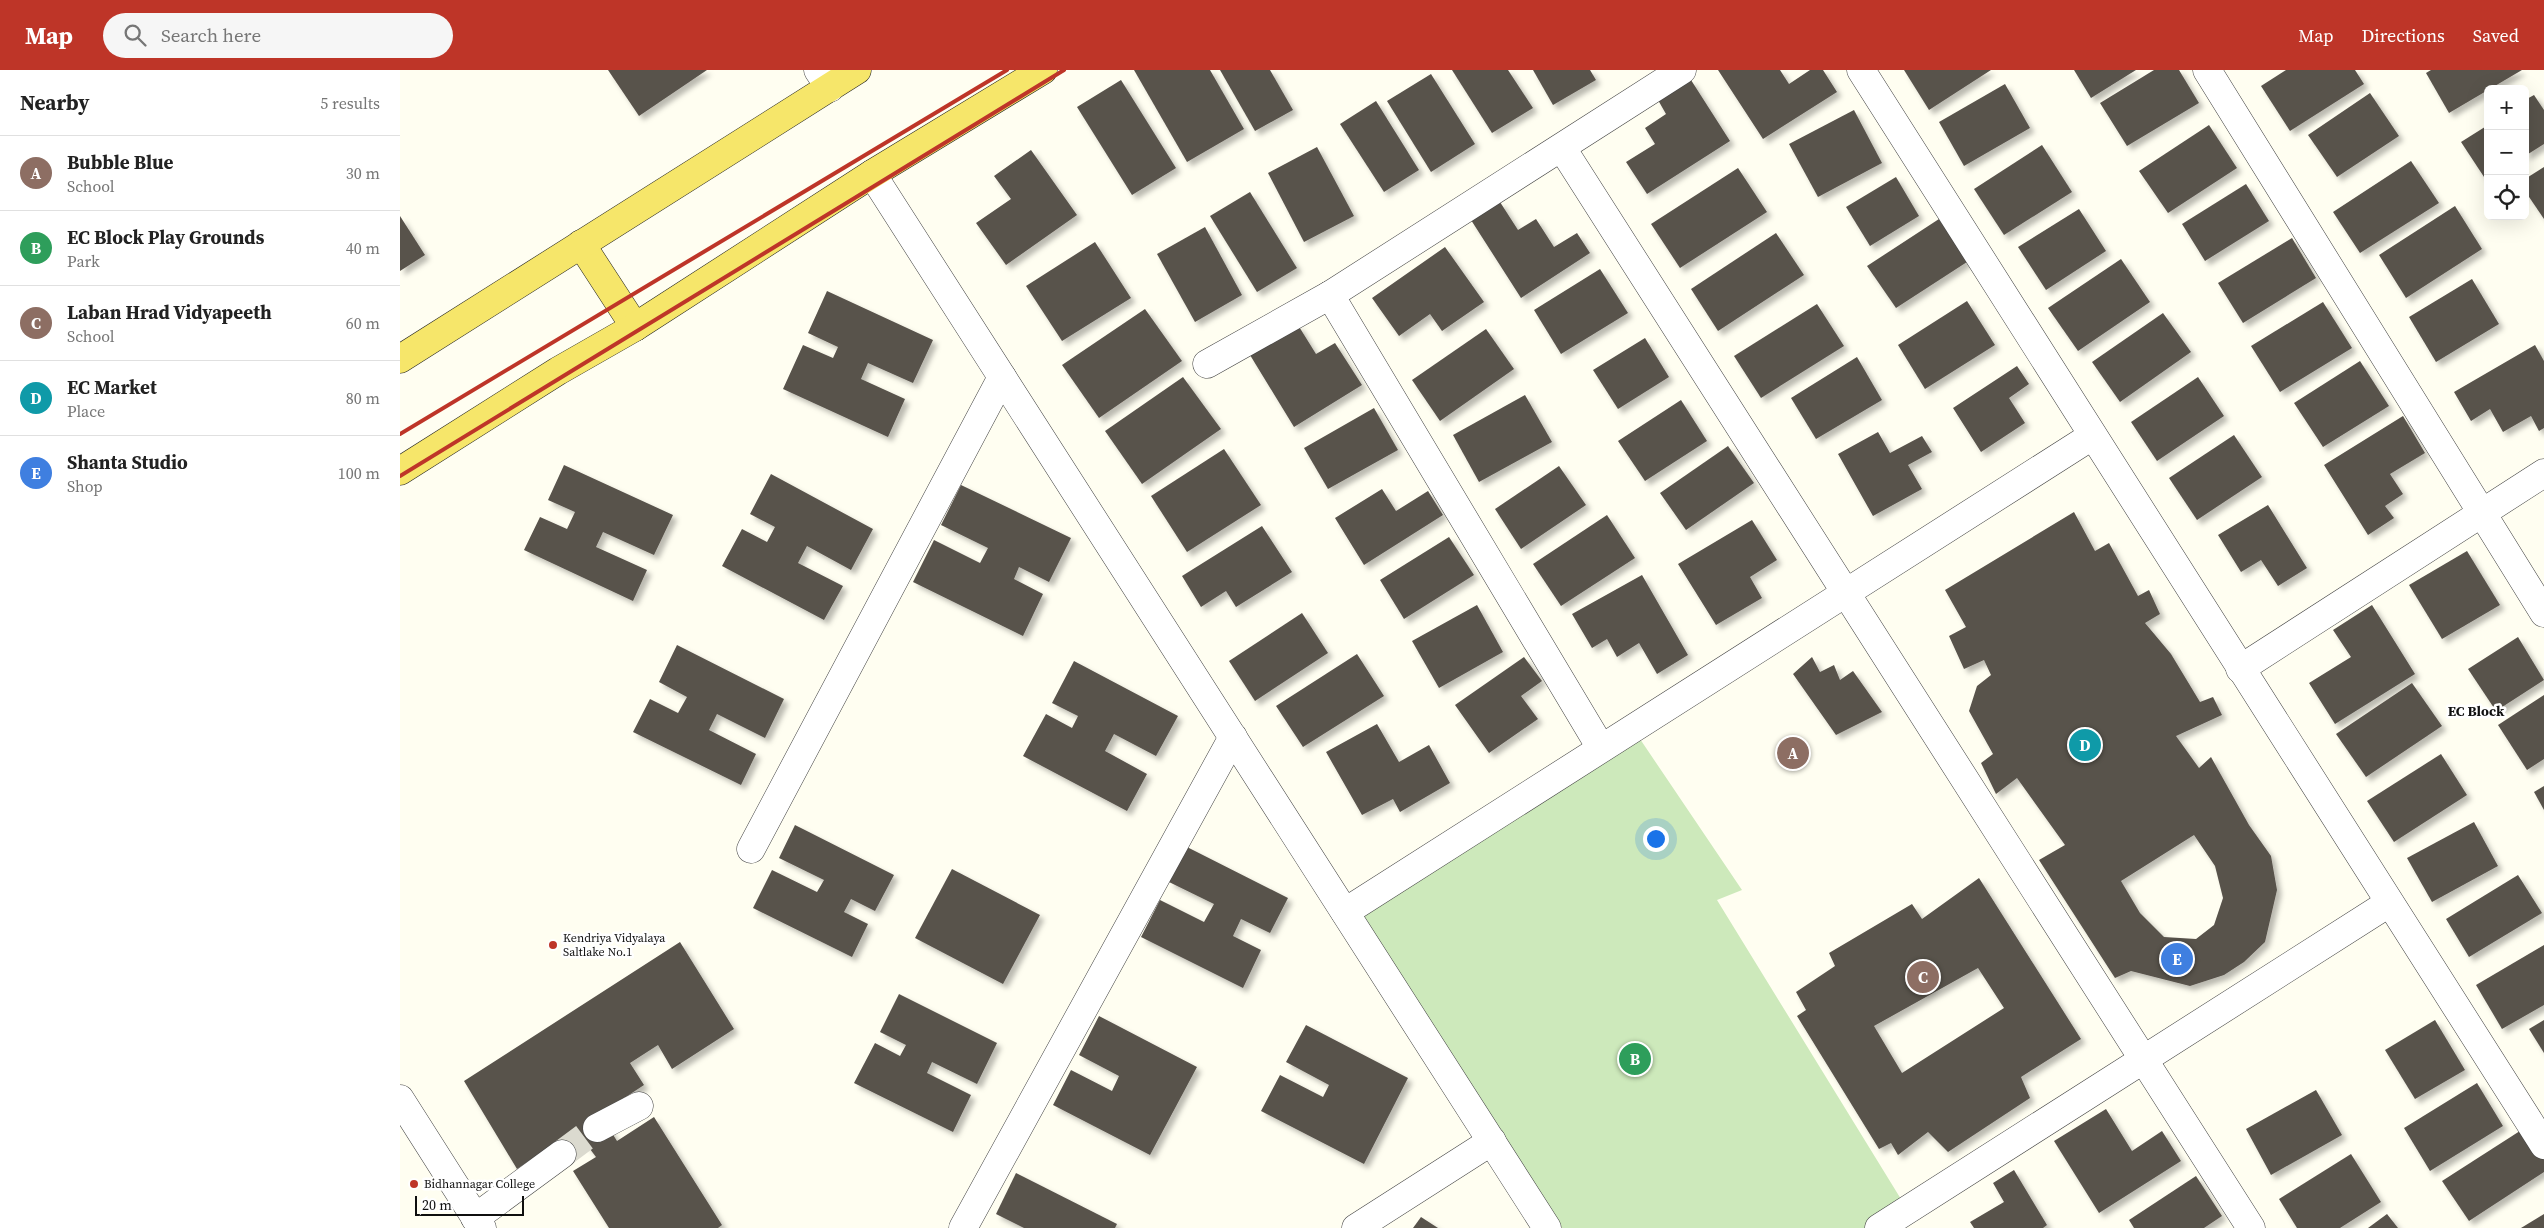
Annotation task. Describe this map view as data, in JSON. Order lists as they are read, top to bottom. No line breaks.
{"districts":["EC Block"],"places":["Kendriya Vidyalaya Saltlake No.1","Bidhannagar College"],"scale_bar":"20 m","page":{"header":"Map","search":"Search here","nav":["Map","Directions","Saved"],"heading":["Nearby","5 results"],"map_buttons":["+","−"],"list":[{"mark":"A","name":"Bubble Blue","note":"School","value":"30 m"},{"mark":"B","name":"EC Block Play Grounds","note":"Park","value":"40 m"},{"mark":"C","name":"Laban Hrad Vidyapeeth","note":"School","value":"60 m"},{"mark":"D","name":"EC Market","note":"Place","value":"80 m"},{"mark":"E","name":"Shanta Studio","note":"Shop","value":"100 m"}],"pins":["D","A","E","C","B"],"scale":"20 m"}}
